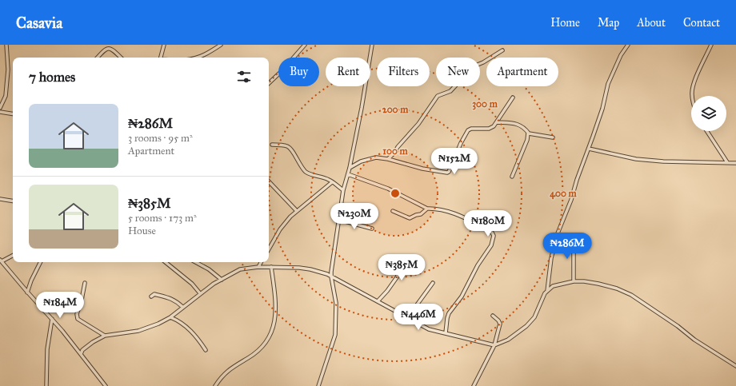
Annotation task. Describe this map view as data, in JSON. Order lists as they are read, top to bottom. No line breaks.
{"page":{"header":"Casavia","nav":["Home","Map","About","Contact"],"chip":["Buy","Rent","Filters","New","Apartment"],"heading":"7 homes","list":[{"name":"₦286M","note":"3 rooms · 95 m² · Apartment"},{"name":"₦385M","note":"5 rooms · 173 m² · House"}],"price":["₦152M","₦230M","₦180M","₦286M","₦385M","₦184M","₦446M"]},"rings":["300 m","200 m","100 m","400 m"]}
